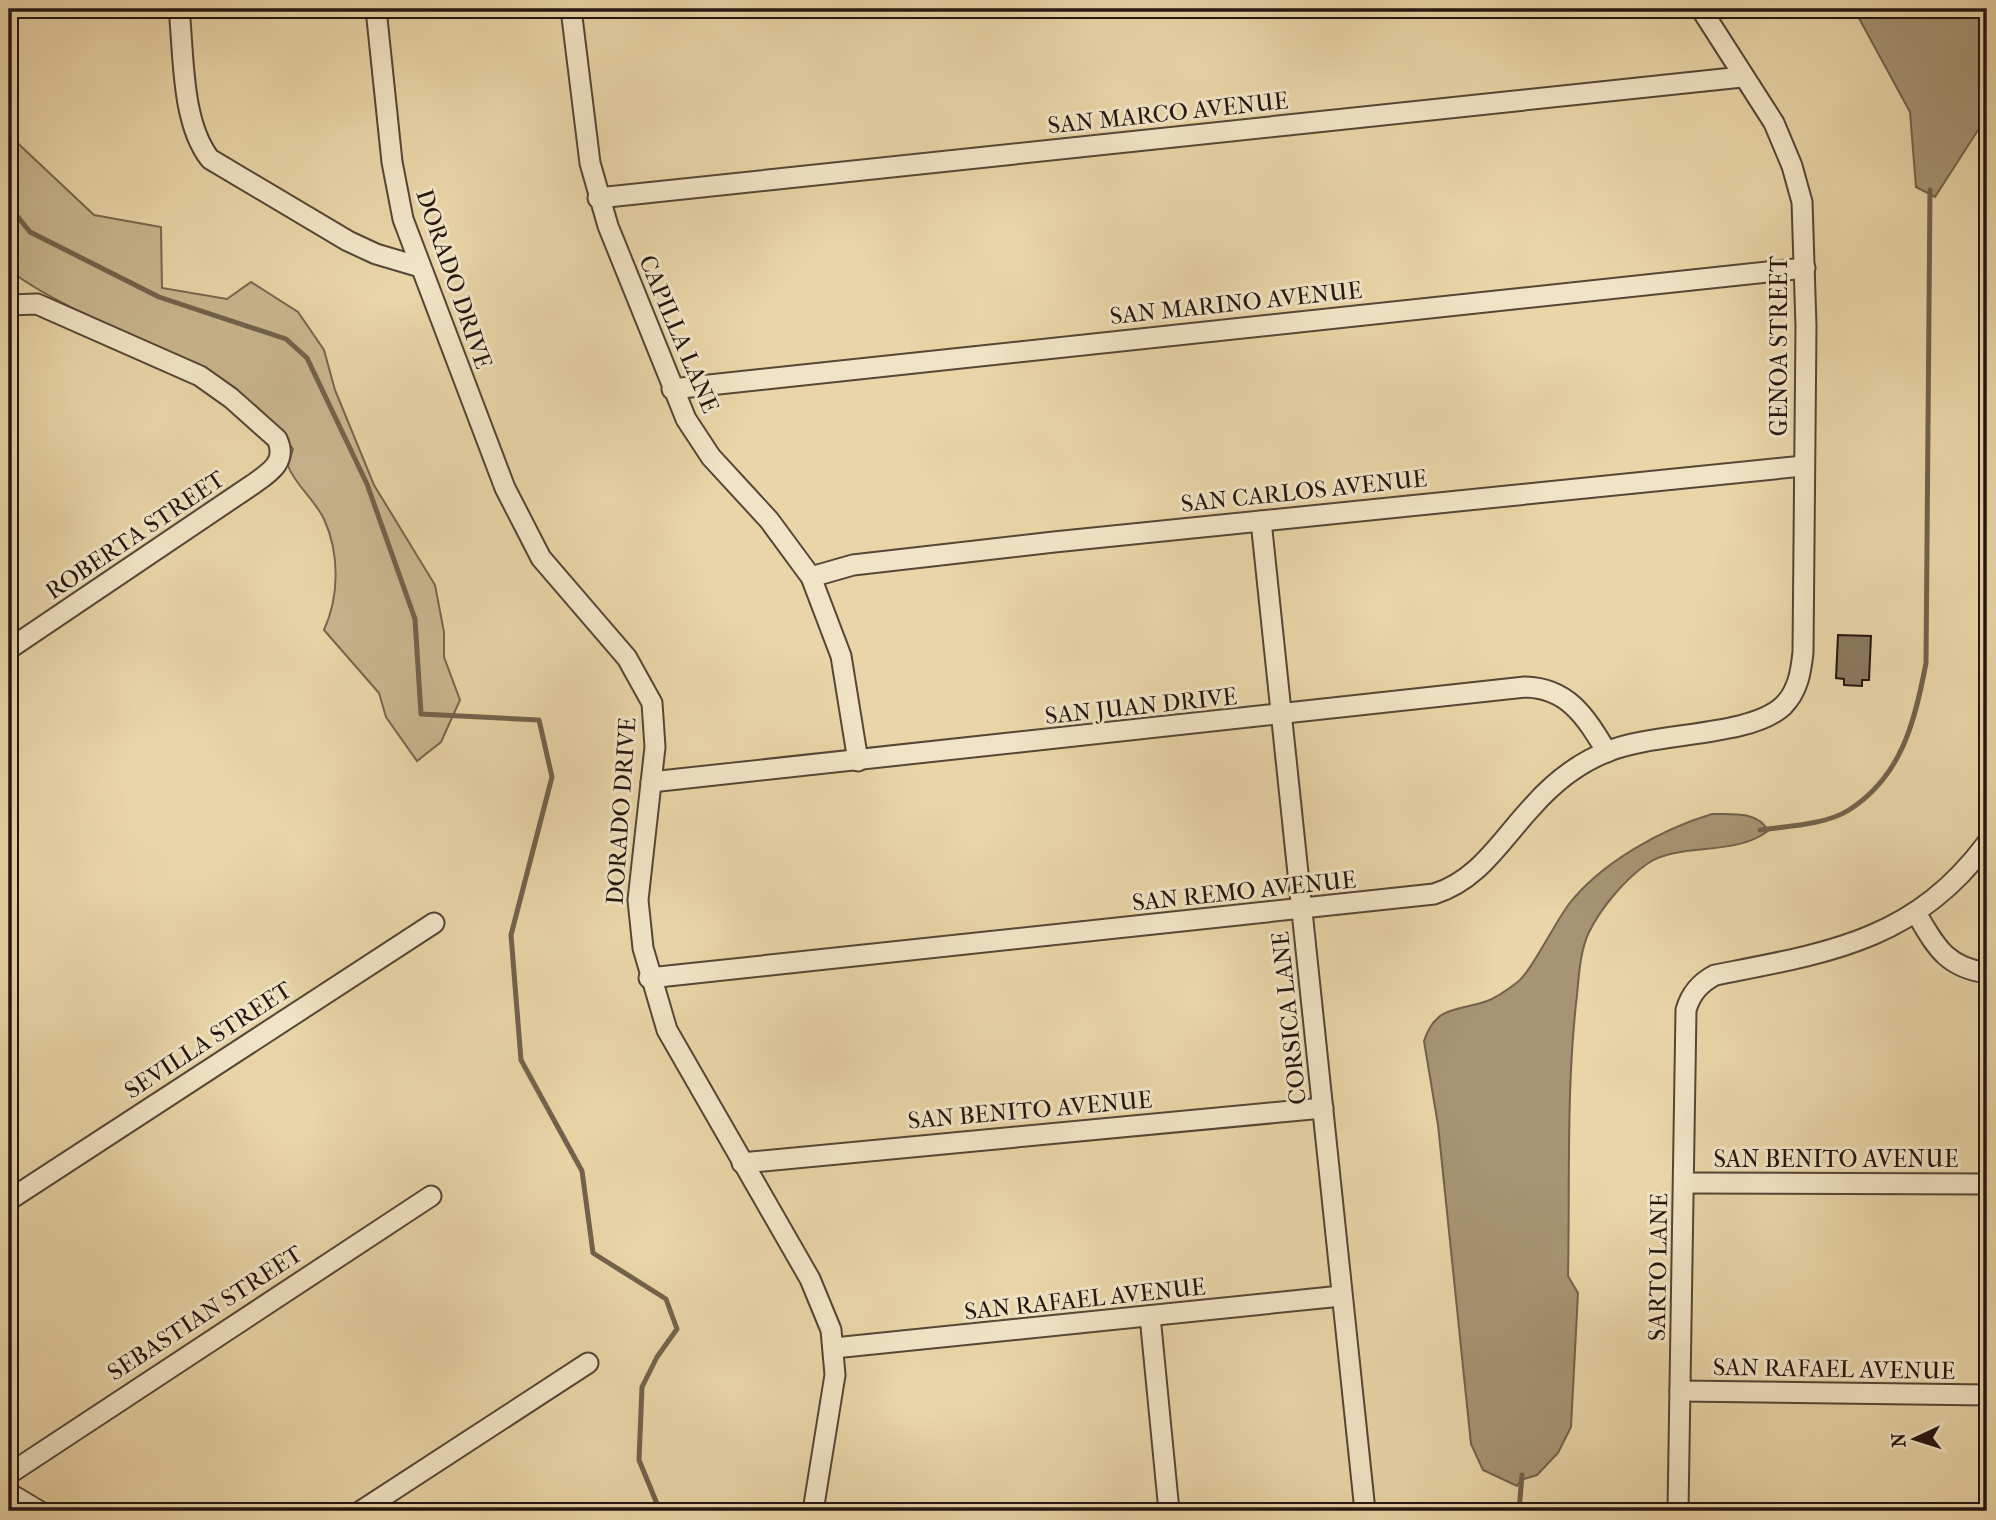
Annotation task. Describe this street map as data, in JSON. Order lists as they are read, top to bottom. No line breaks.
{"streets":{"street":["SAN MARCO AVENUE","DORADO DRIVE","SAN MARINO AVENUE","CAPILLA LANE","GENOA STREET","SAN CARLOS AVENUE","ROBERTA STREET","SAN JUAN DRIVE","SAN REMO AVENUE","CORSICA LANE","SEVILLA STREET","SAN BENITO AVENUE","SARTO LANE","SAN RAFAEL AVENUE","SEBASTIAN STREET"]},"crossings":[["SAN MARCO AVENUE","CAPILLA LANE"],["SAN MARCO AVENUE","GENOA STREET"],["DORADO DRIVE","SAN JUAN DRIVE"],["DORADO DRIVE","SAN REMO AVENUE"],["DORADO DRIVE","SAN BENITO AVENUE"],["DORADO DRIVE","SAN RAFAEL AVENUE"],["SAN MARINO AVENUE","CAPILLA LANE"],["SAN MARINO AVENUE","GENOA STREET"],["CAPILLA LANE","SAN CARLOS AVENUE"],["CAPILLA LANE","SAN JUAN DRIVE"],["GENOA STREET","SAN CARLOS AVENUE"],["GENOA STREET","SAN REMO AVENUE"],["SAN CARLOS AVENUE","CORSICA LANE"],["SAN JUAN DRIVE","SAN REMO AVENUE"],["SAN JUAN DRIVE","CORSICA LANE"],["SAN REMO AVENUE","CORSICA LANE"],["CORSICA LANE","SAN BENITO AVENUE"],["CORSICA LANE","SAN RAFAEL AVENUE"],["SAN BENITO AVENUE","SARTO LANE"],["SARTO LANE","SAN RAFAEL AVENUE"]],"north":"left"}
